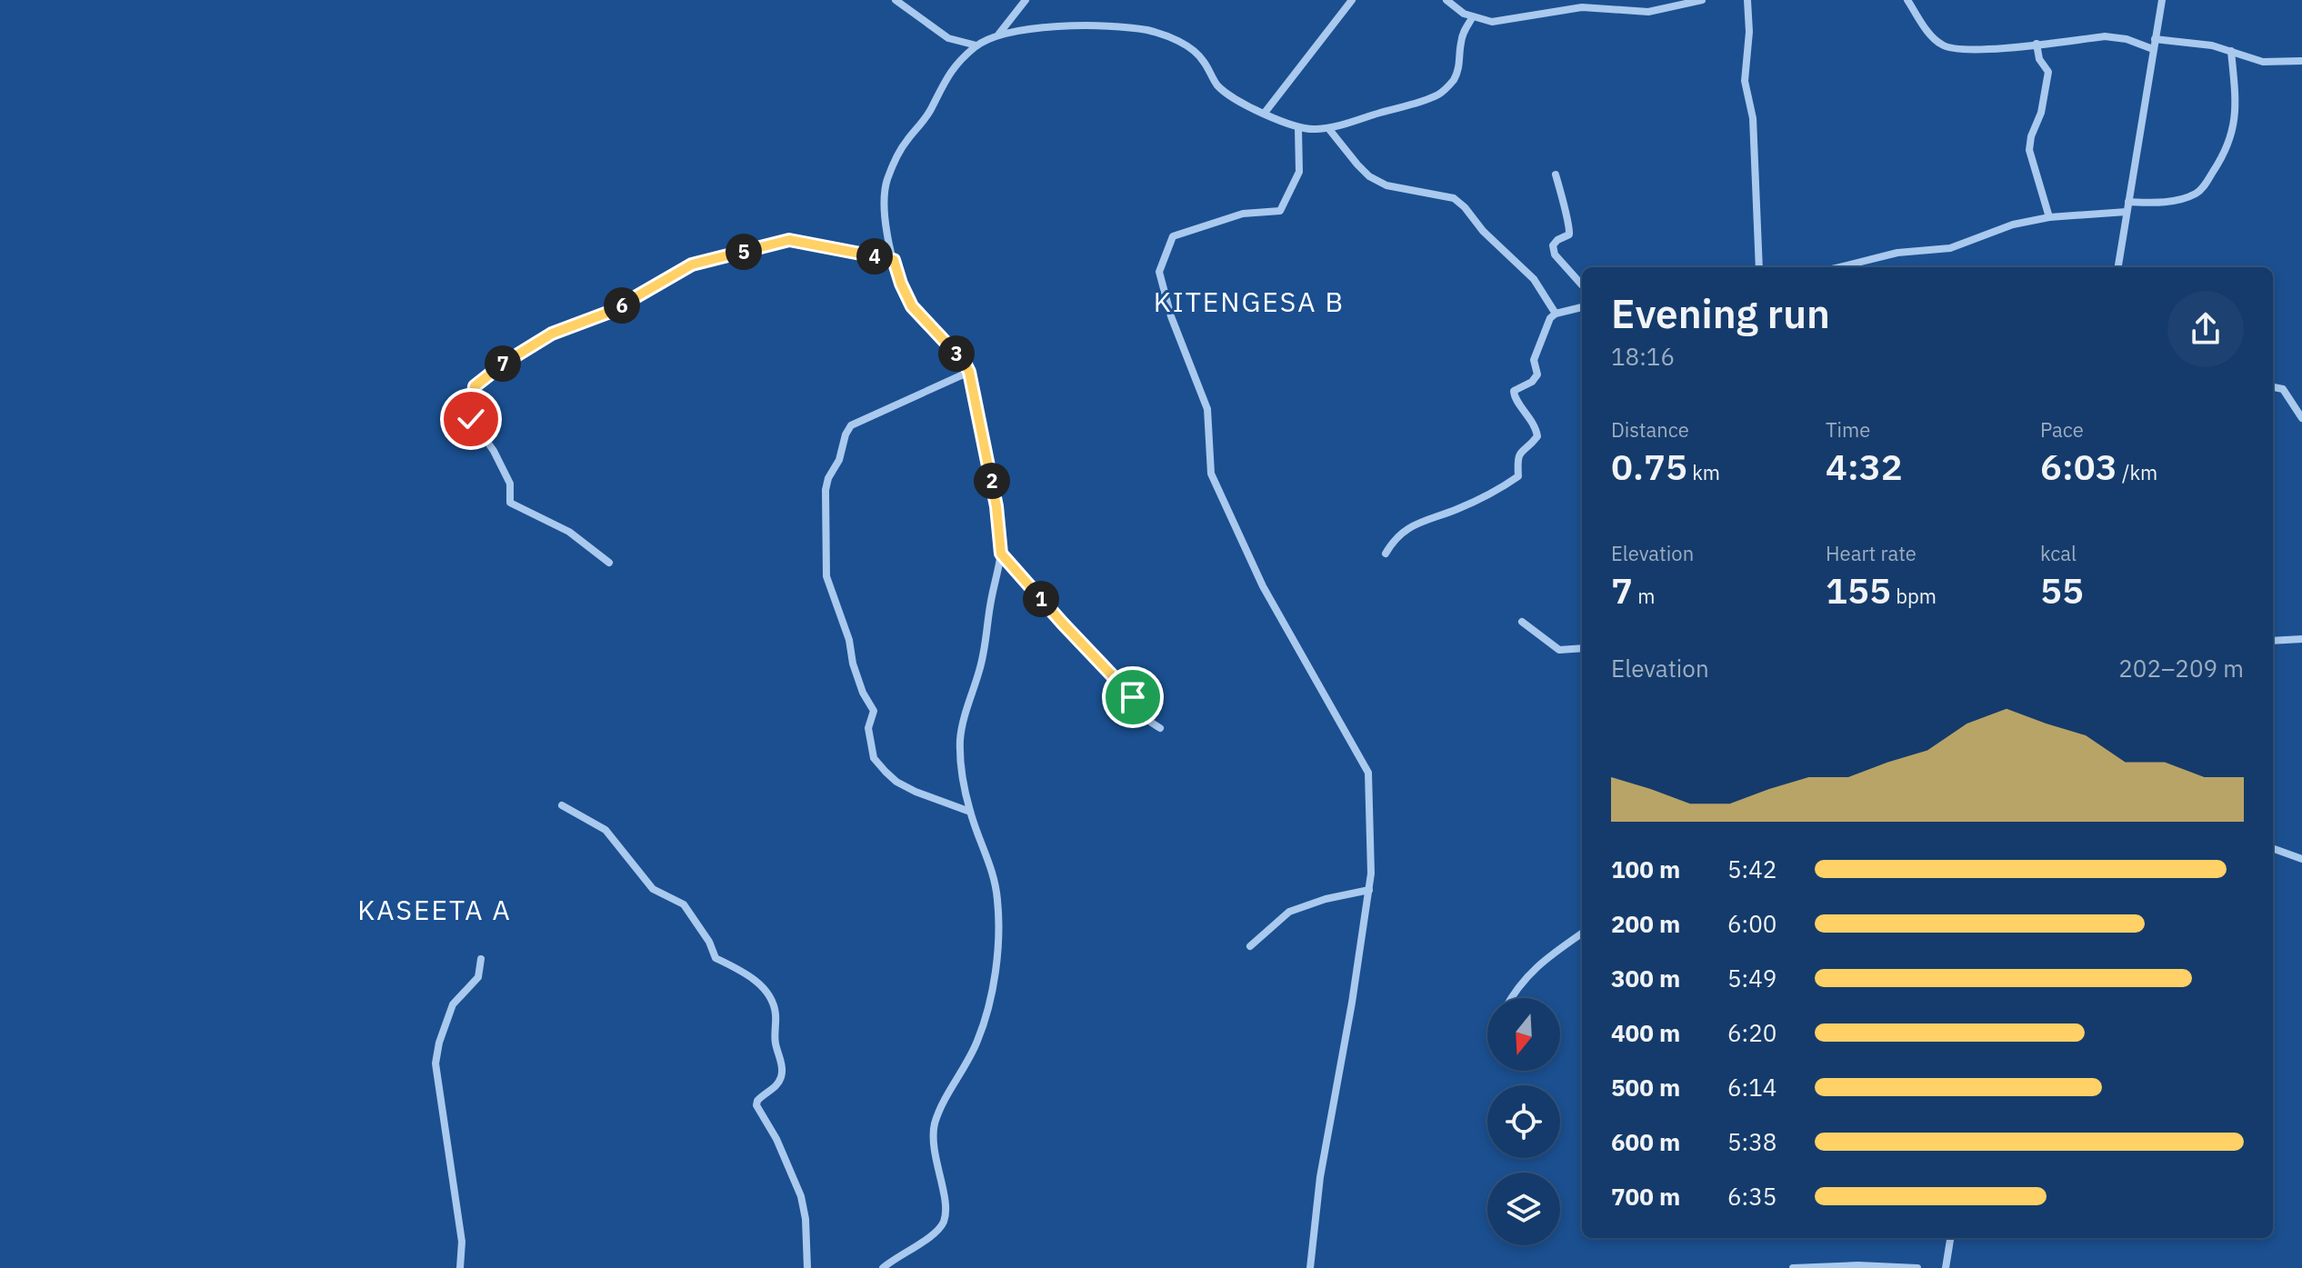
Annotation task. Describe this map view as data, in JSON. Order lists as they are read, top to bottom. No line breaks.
{"districts":["KITENGESA B","KASEETA A"],"north":"bottom","page":{"pins":["5","4","6","3","7","2","1"],"heading":["Evening run","18:16"],"stats":[["Distance","0.75 km"],["Time","4:32"],["Pace","6:03 /km"],["Elevation","7 m"],["Heart rate","155 bpm"],["kcal","55"]],"chart":["Elevation","202–209 m"],"list":[{"name":"100 m","note":"5:42"},{"name":"200 m","note":"6:00"},{"name":"300 m","note":"5:49"},{"name":"400 m","note":"6:20"},{"name":"500 m","note":"6:14"},{"name":"600 m","note":"5:38"},{"name":"700 m","note":"6:35"}]}}
